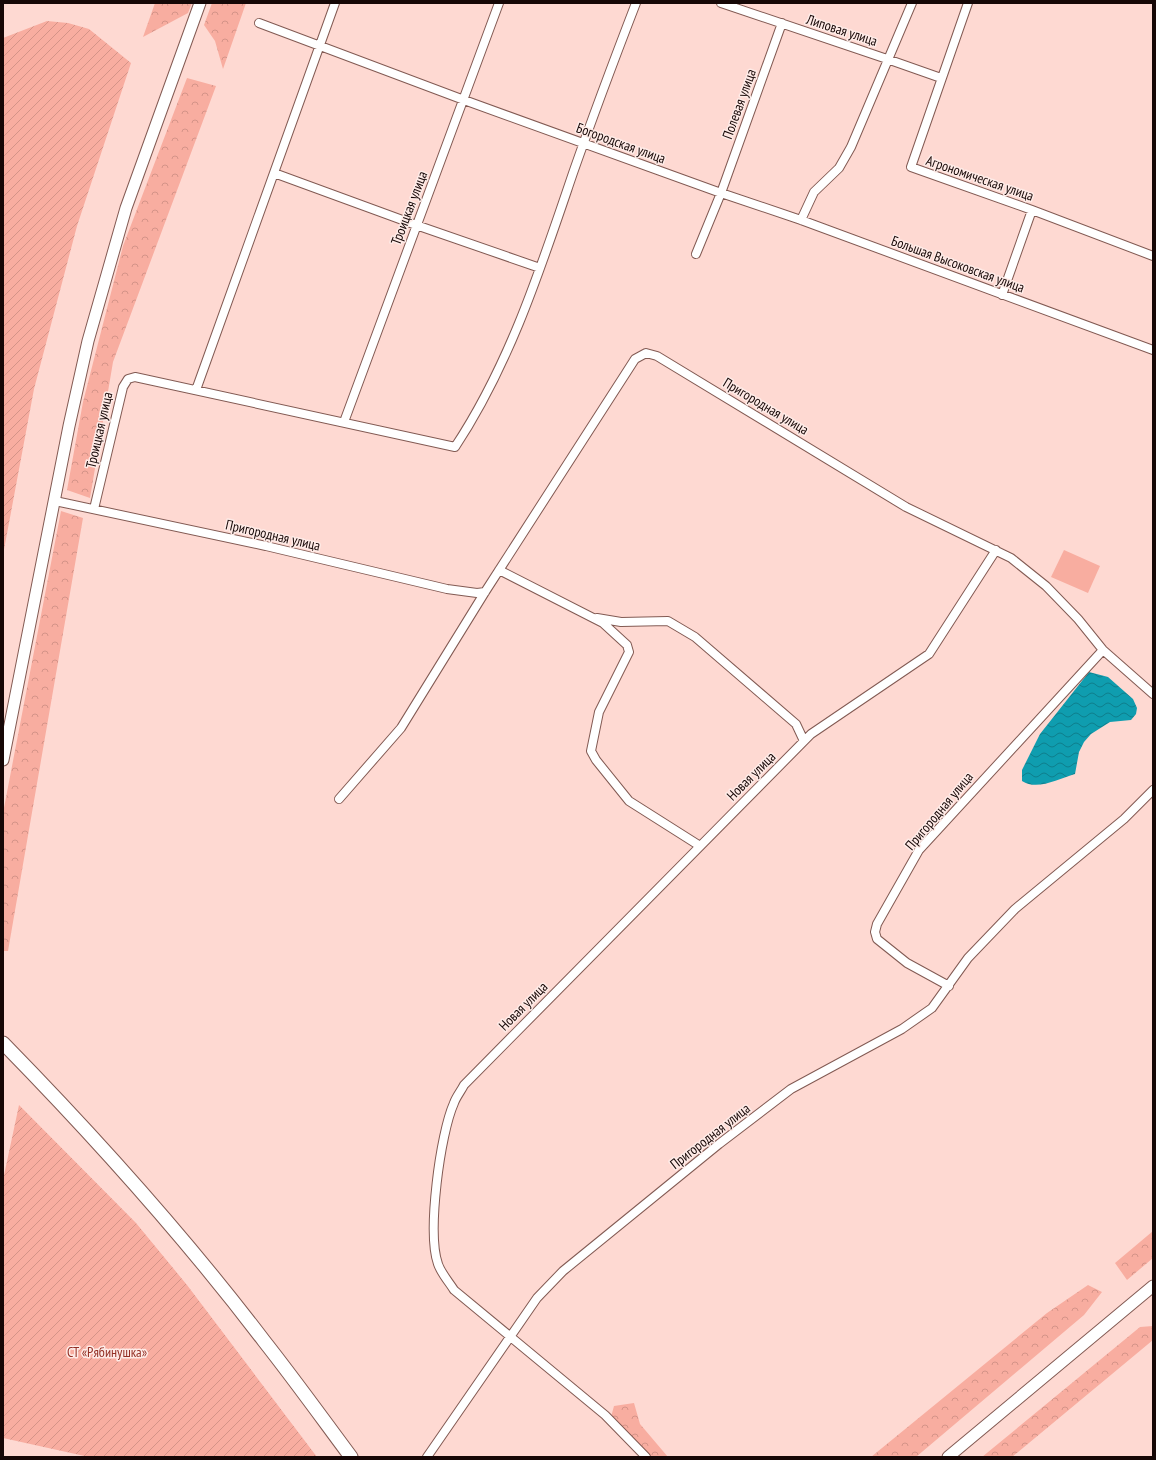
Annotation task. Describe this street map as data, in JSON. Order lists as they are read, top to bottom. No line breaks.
{"streets":{"street":["Липовая улица","Полевая улица","Богородская улица","Агрономическая улица","Троицкая улица","Большая Высоковская улица","Пригородная улица","Новая улица"]},"crossings":[["Липовая улица","Полевая улица"],["Липовая улица","Агрономическая улица"],["Полевая улица","Богородская улица"],["Богородская улица","Троицкая улица"],["Богородская улица","Большая Высоковская улица"],["Троицкая улица","Пригородная улица"],["Пригородная улица","Новая улица"]],"parks":["СТ «Рябинушка»"]}
